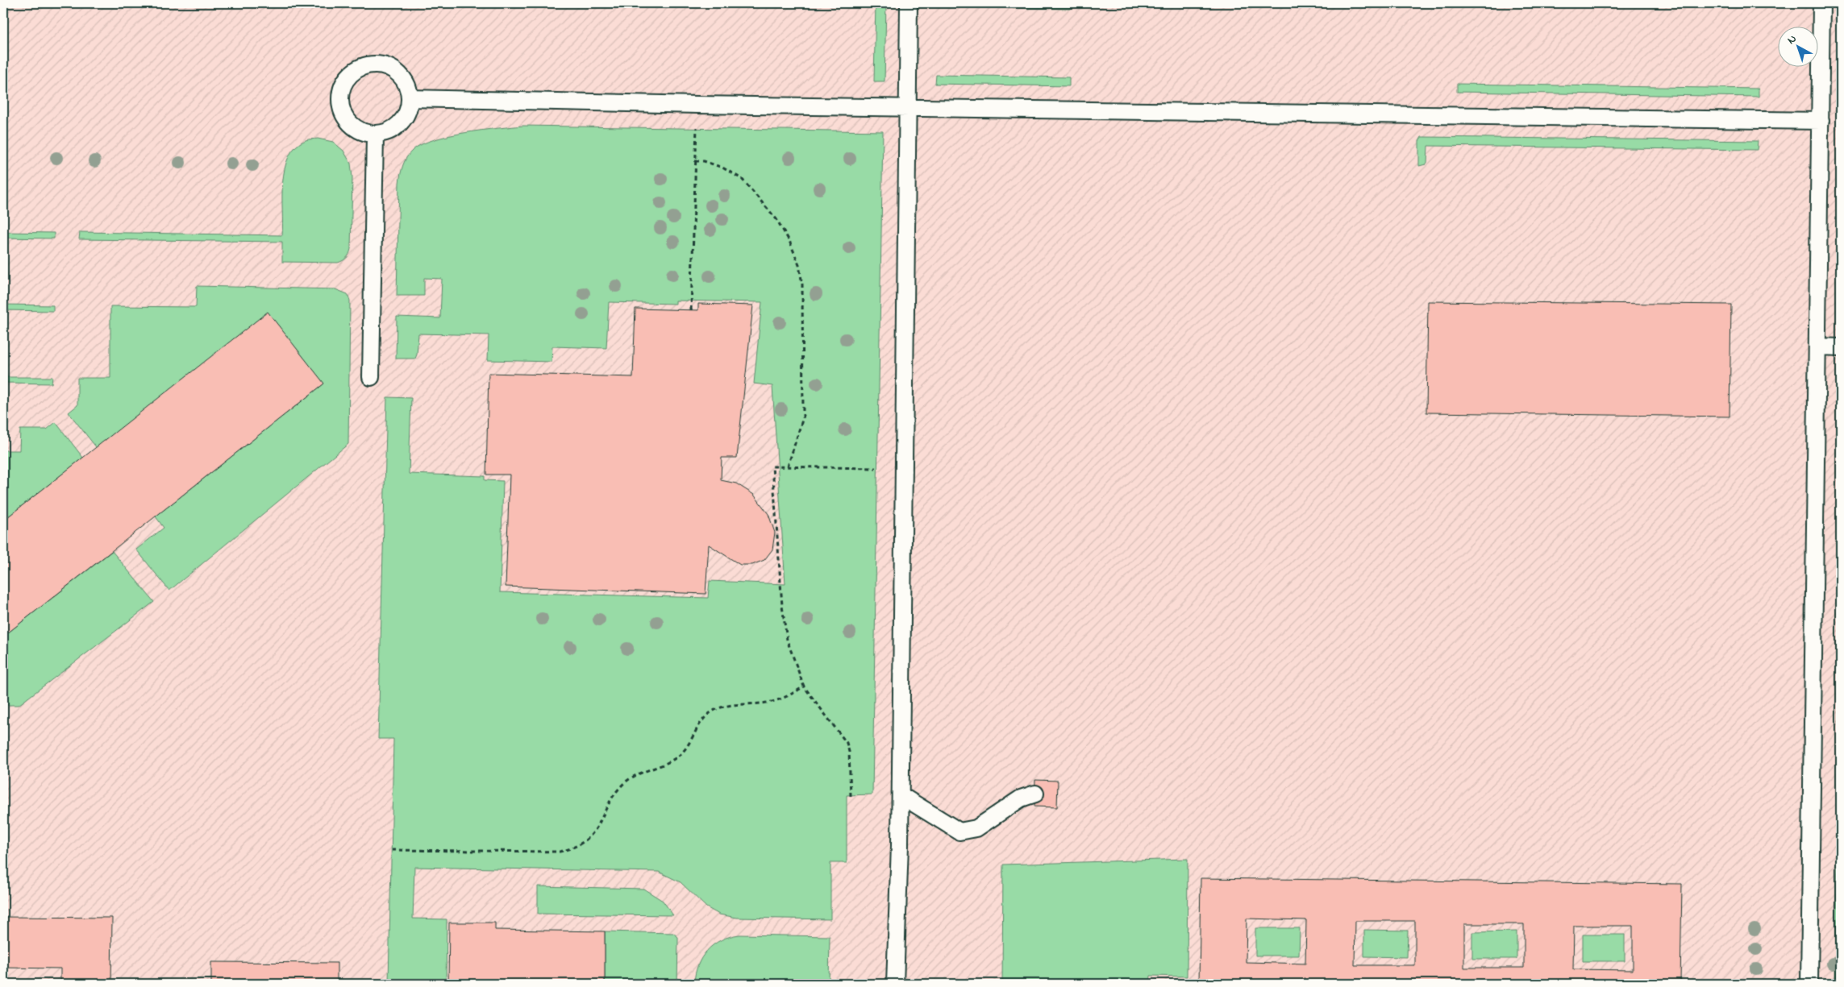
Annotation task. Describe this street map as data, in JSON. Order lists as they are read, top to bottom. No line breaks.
{"north":"top left"}
